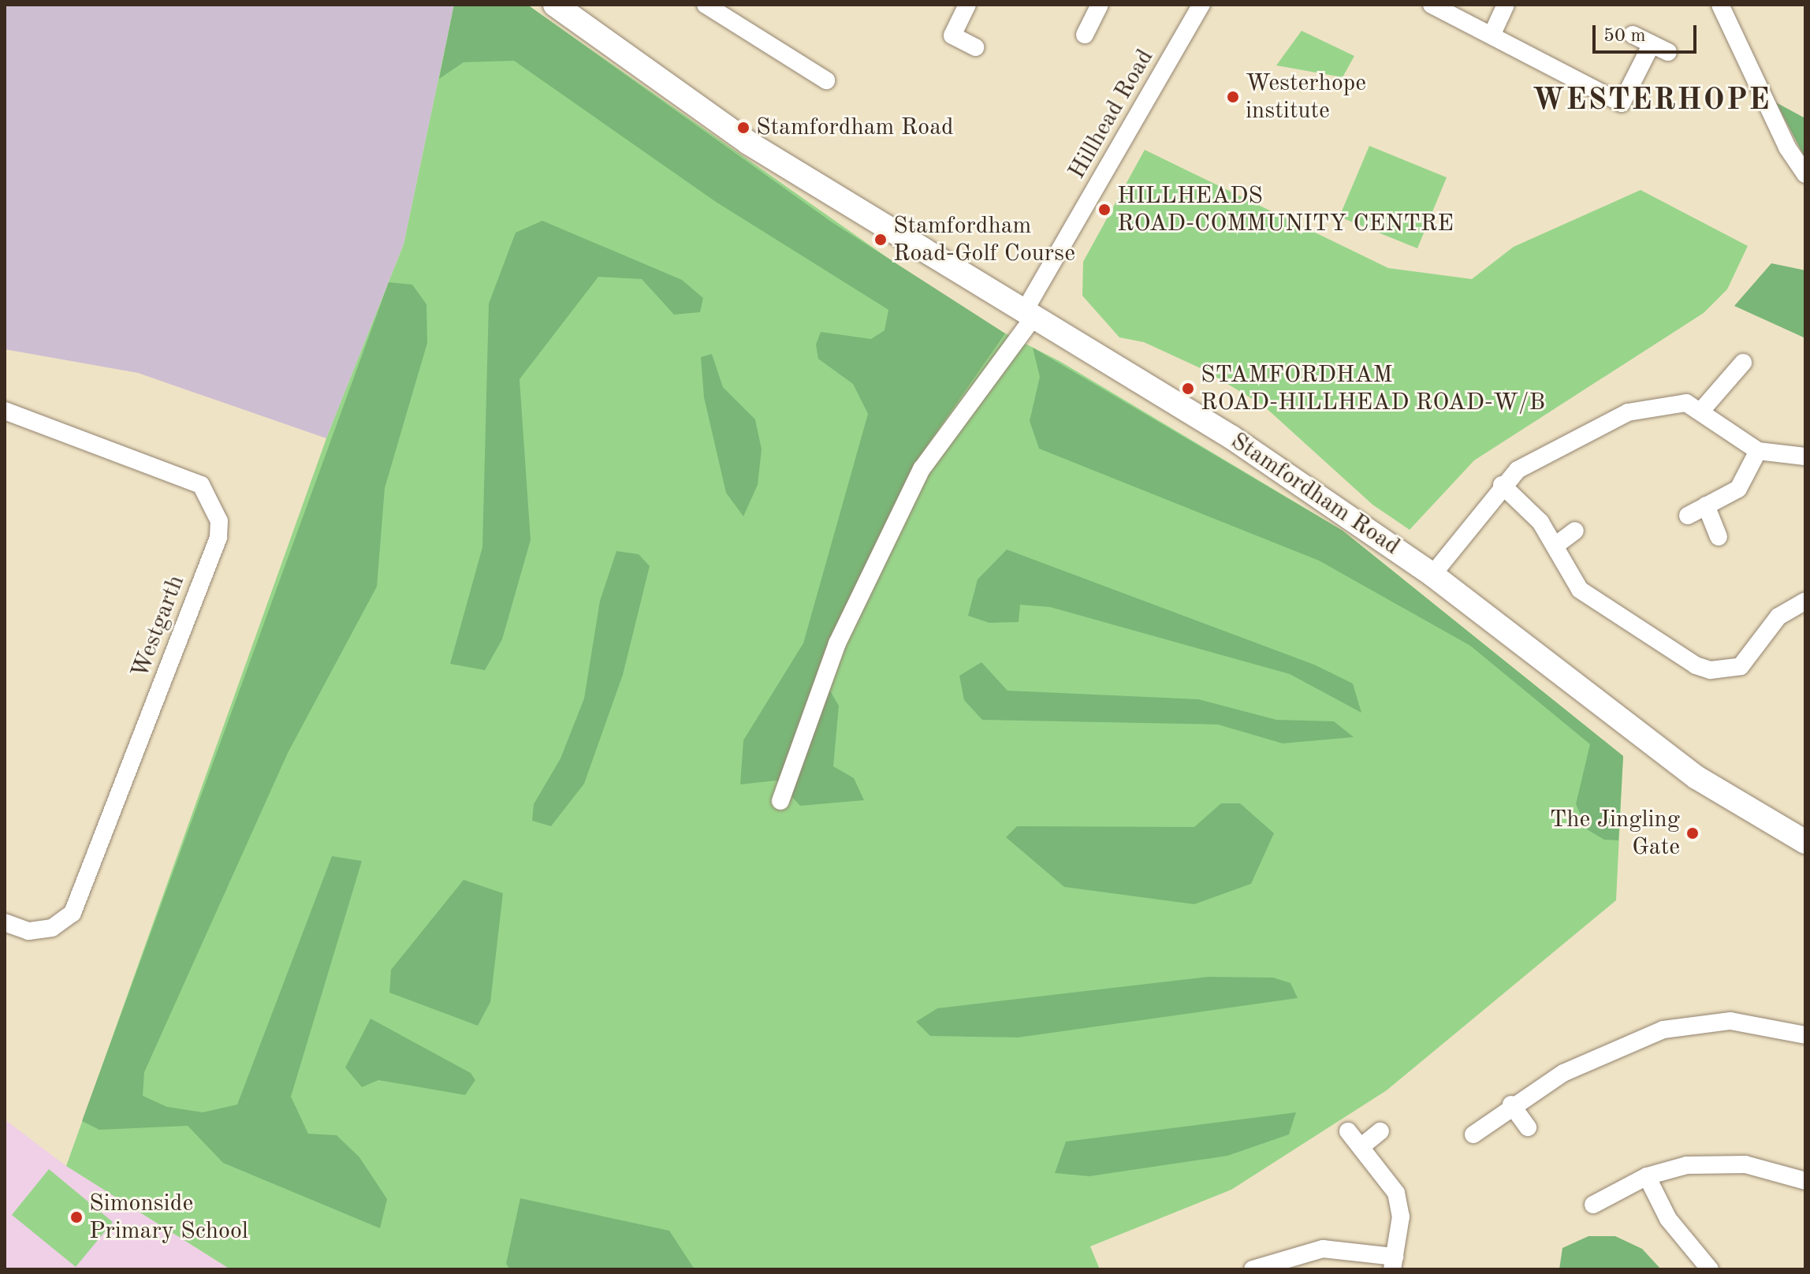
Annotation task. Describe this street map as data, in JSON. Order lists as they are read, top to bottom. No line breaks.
{"streets":{"main road":["Stamfordham Road"],"street":["Hillhead Road","Westgarth"]},"crossings":[["Hillhead Road","Stamfordham Road"]],"districts":["WESTERHOPE"],"places":["Westerhope institute","Stamfordham Road","HILLHEADS ROAD-COMMUNITY CENTRE","Stamfordham Road-Golf Course","STAMFORDHAM ROAD-HILLHEAD ROAD-W/B","The Jingling Gate","Simonside Primary School"],"scale_bar":"50 m"}
